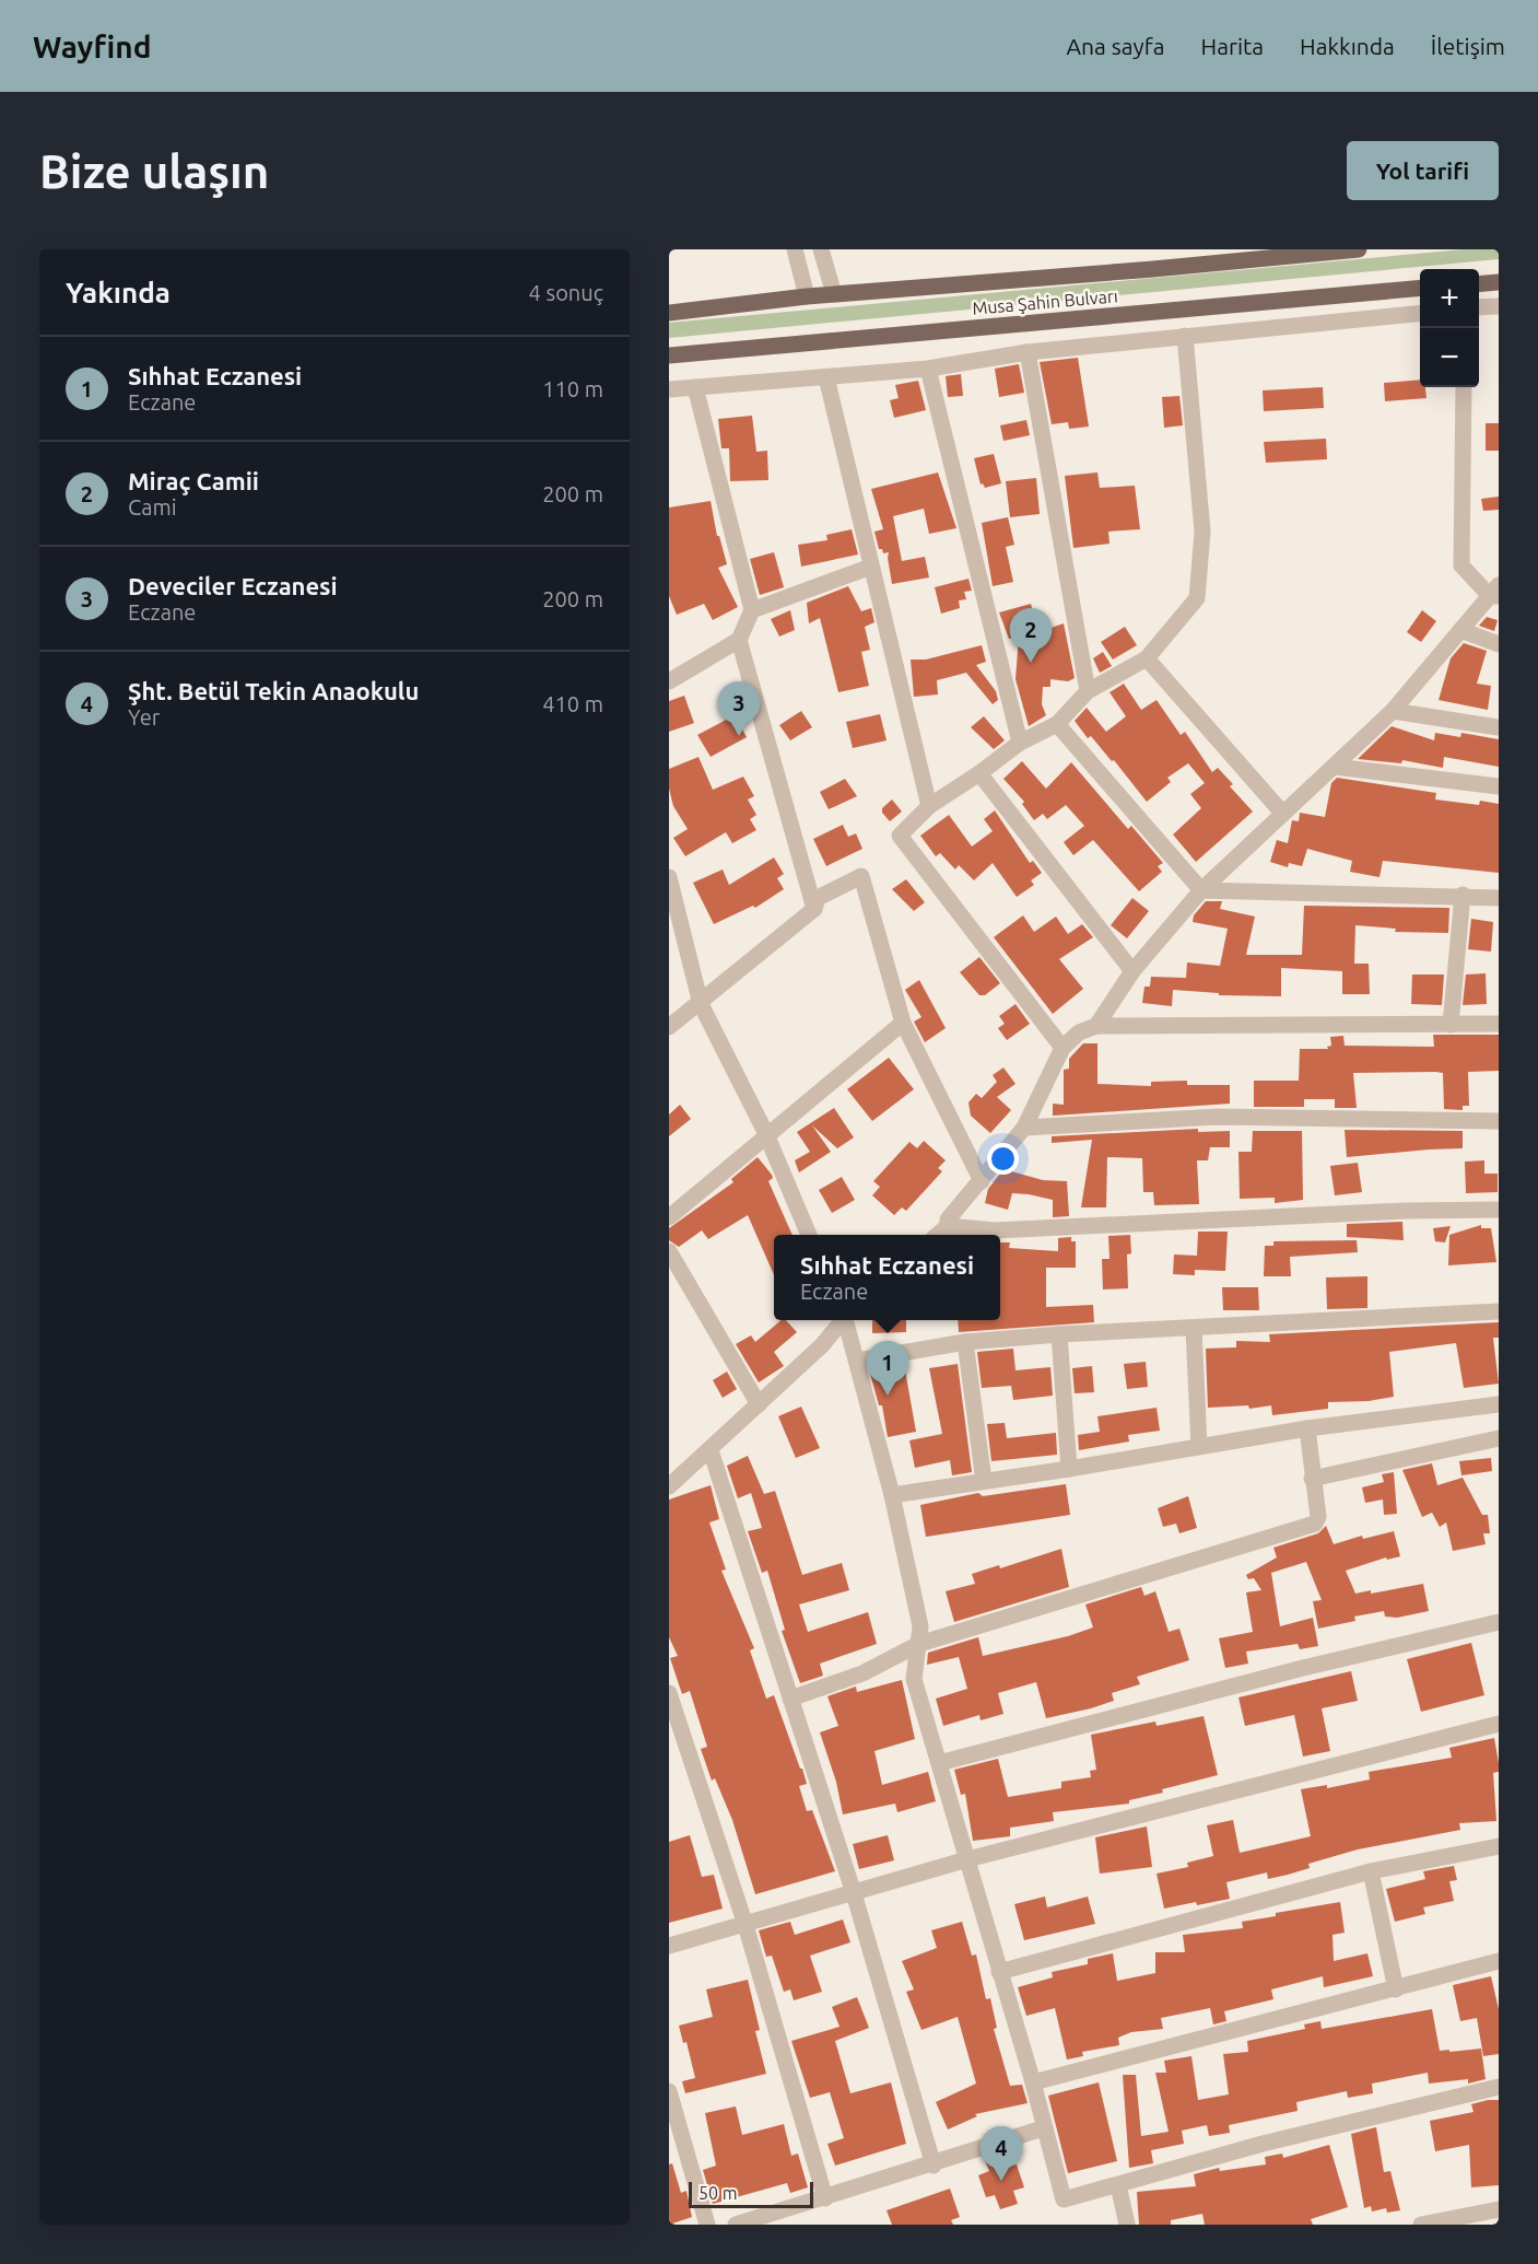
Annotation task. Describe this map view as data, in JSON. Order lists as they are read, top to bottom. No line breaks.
{"streets":{"main road":["Musa Şahin Bulvarı"]},"scale_bar":"50 m","page":{"header":"Wayfind","nav":["Ana sayfa","Harita","Hakkında","İletişim"],"buttons":"Yol tarifi","title":"Bize ulaşın","heading":["Yakında","4 sonuç"],"map_buttons":["+","−"],"list":[{"mark":"1","name":"Sıhhat Eczanesi","note":"Eczane","value":"110 m"},{"mark":"2","name":"Miraç Camii","note":"Cami","value":"200 m"},{"mark":"3","name":"Deveciler Eczanesi","note":"Eczane","value":"200 m"},{"mark":"4","name":"Şht. Betül Tekin Anaokulu","note":"Yer","value":"410 m"}],"pins":["2","3","1","4"],"popup":["Sıhhat Eczanesi","Eczane"],"scale":"50 m"}}
